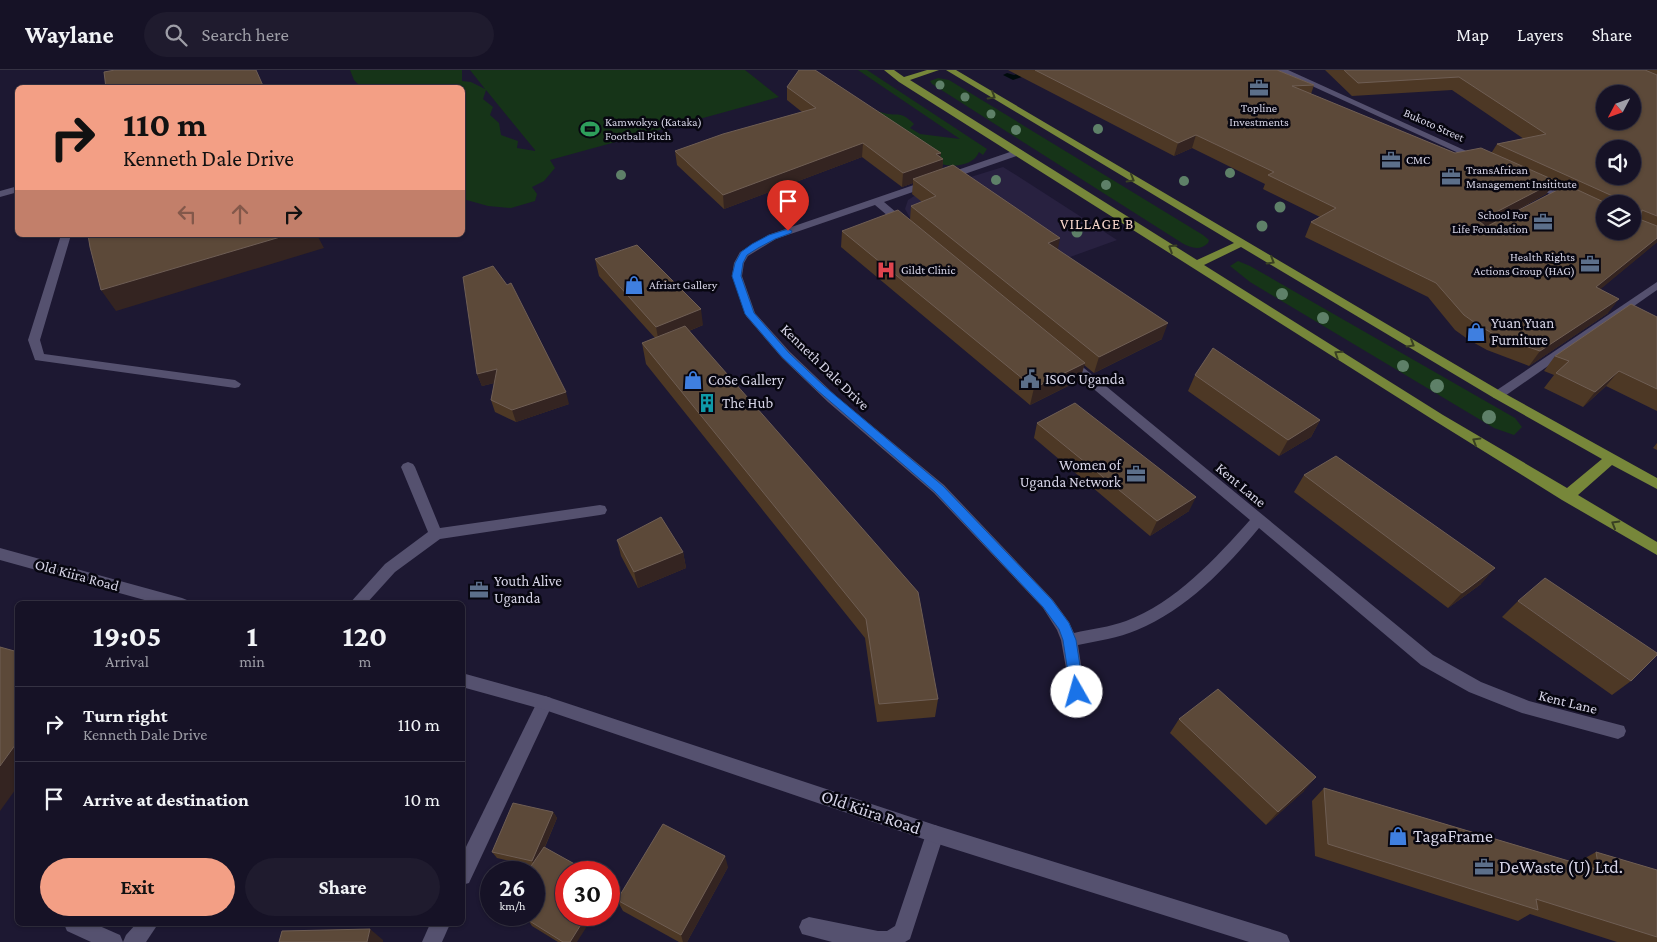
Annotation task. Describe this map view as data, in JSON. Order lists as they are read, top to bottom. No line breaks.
{"streets":{"street":["Bukoto Street","Kenneth Dale Drive","Kent Lane","Old Kiira Road"]},"districts":["VILLAGE B"],"places":{"office":["Topline Investments","CMC","TransAfrican Management Insititute","School For Life Foundation","Health Rights Actions Group (HAG)","Women of Uganda Network","Youth Alive Uganda","DeWaste (U) Ltd."],"sports":["Kamwokya (Kataka) Football Pitch"],"hospital":["Gildt Clinic"],"shop":["Afriart Gallery","Yuan Yuan Furniture","CoSe Gallery","TagaFrame"],"public building":["ISOC Uganda"],"building":["The Hub"]},"north":"bottom left","page":{"header":"Waylane","search":"Search here","nav":["Map","Layers","Share"],"turn":["110 m","Kenneth Dale Drive"],"eta":["19:05","Arrival","1","min","120","m"],"list":[{"name":"Turn right","note":"Kenneth Dale Drive","value":"110 m"},{"name":"Arrive at destination","value":"10 m"}],"buttons":["Exit","Share"],"speed":"26 km/h","limit":"30"}}
